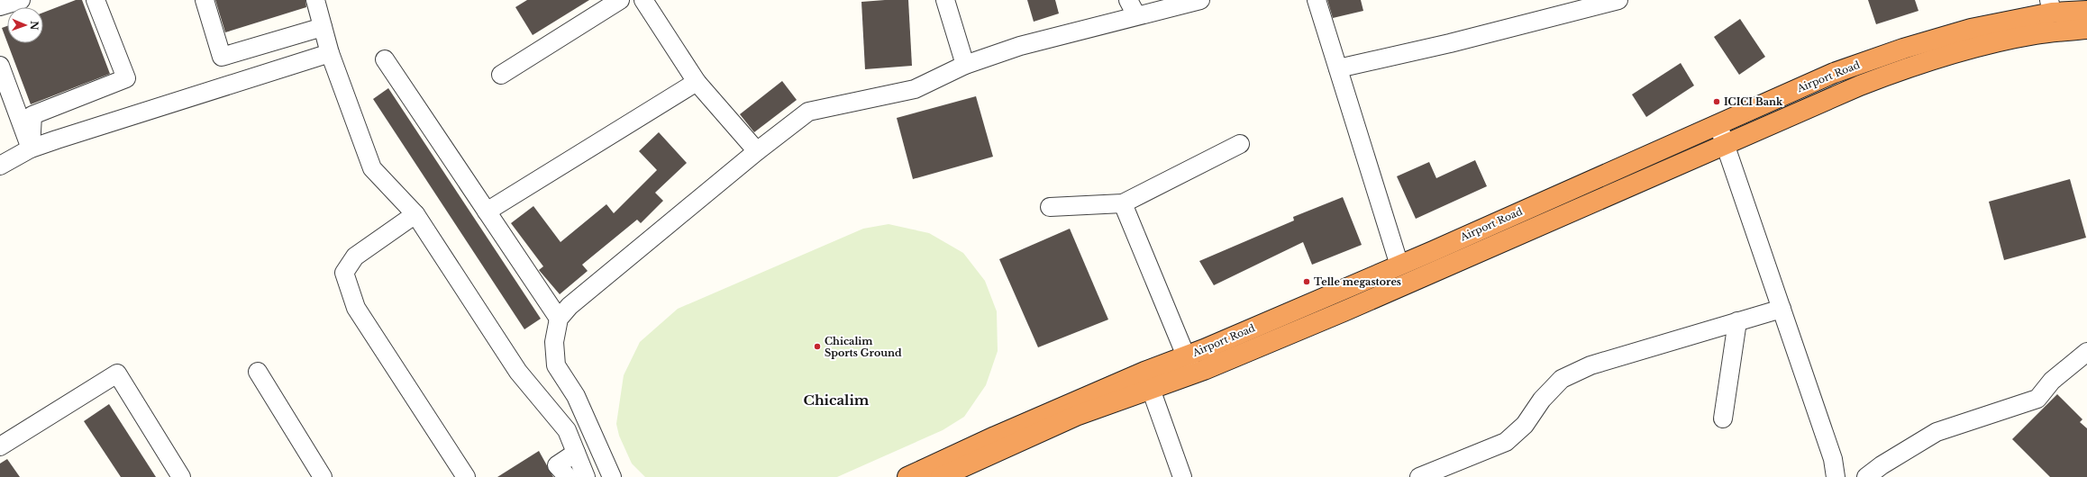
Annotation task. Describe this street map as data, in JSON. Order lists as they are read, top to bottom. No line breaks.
{"streets":{"highway":["Airport Road"]},"districts":["Chicalim"],"places":["ICICI Bank","Telle megastores","Chicalim Sports Ground"],"north":"right"}
